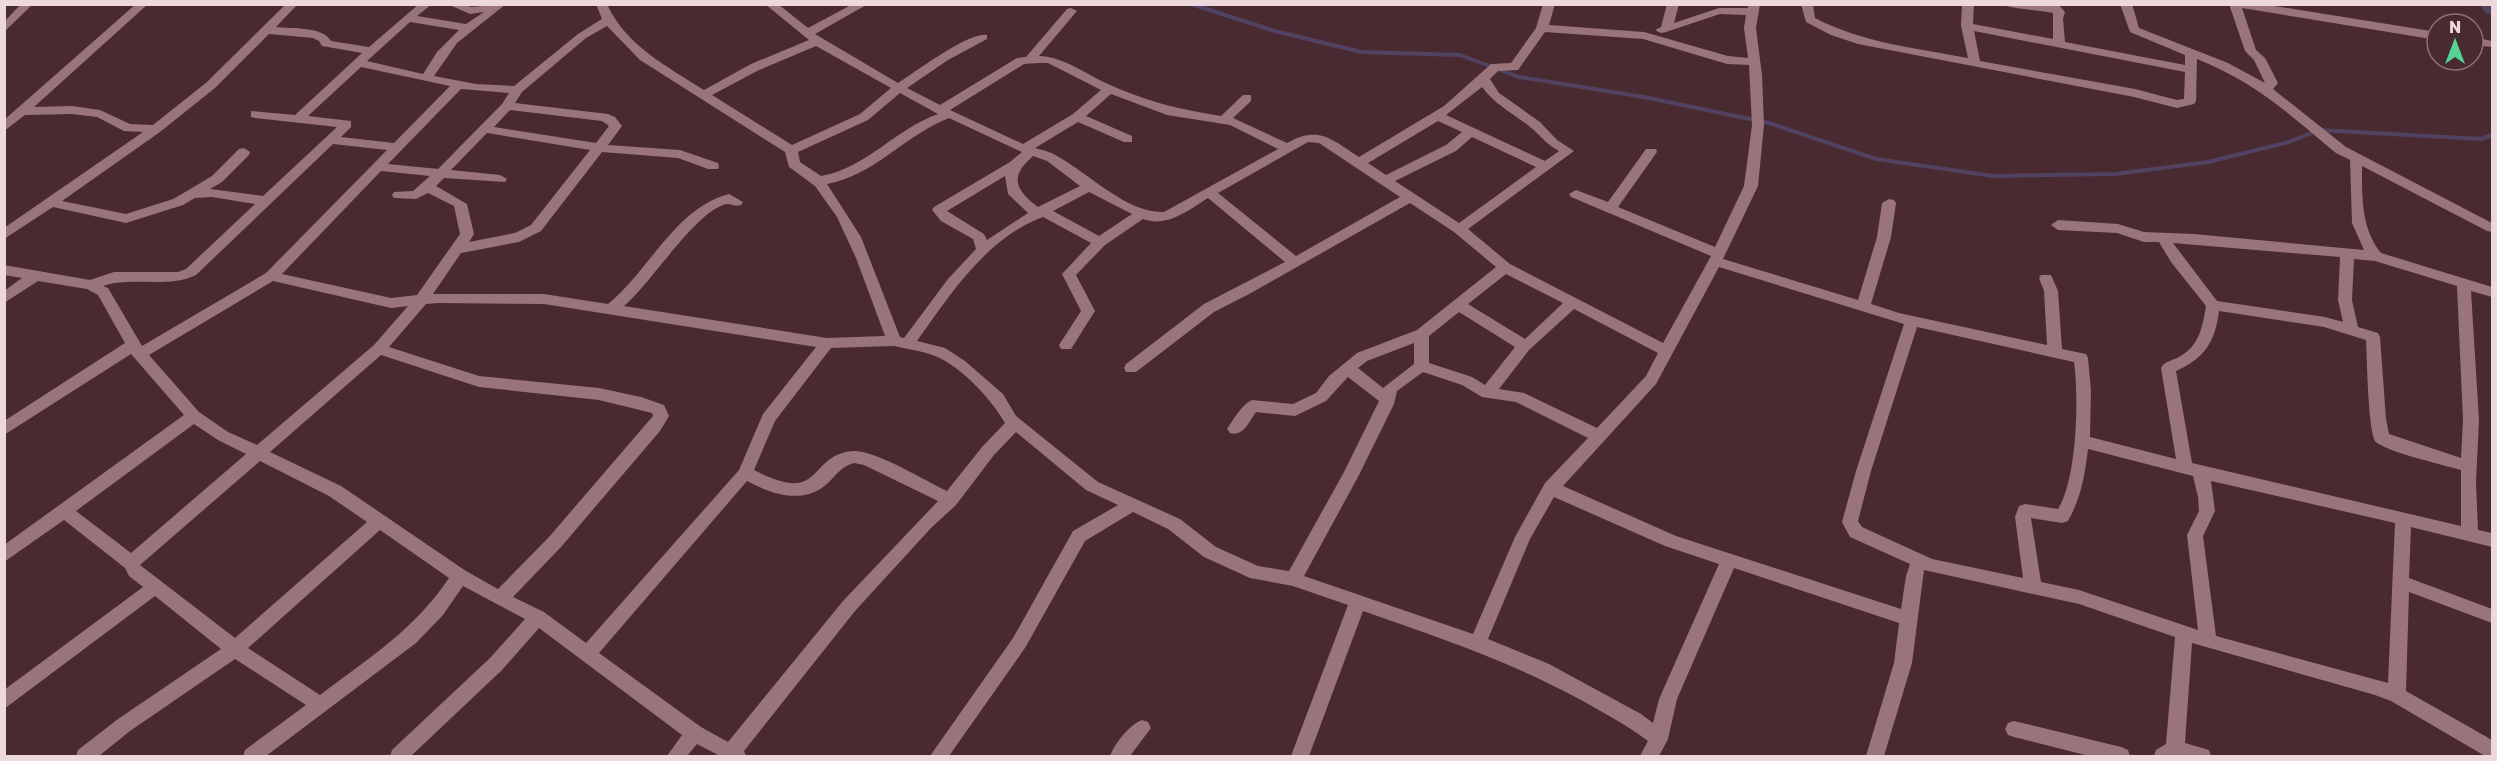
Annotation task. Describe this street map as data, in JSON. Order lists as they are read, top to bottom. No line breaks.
{"north":"top"}
